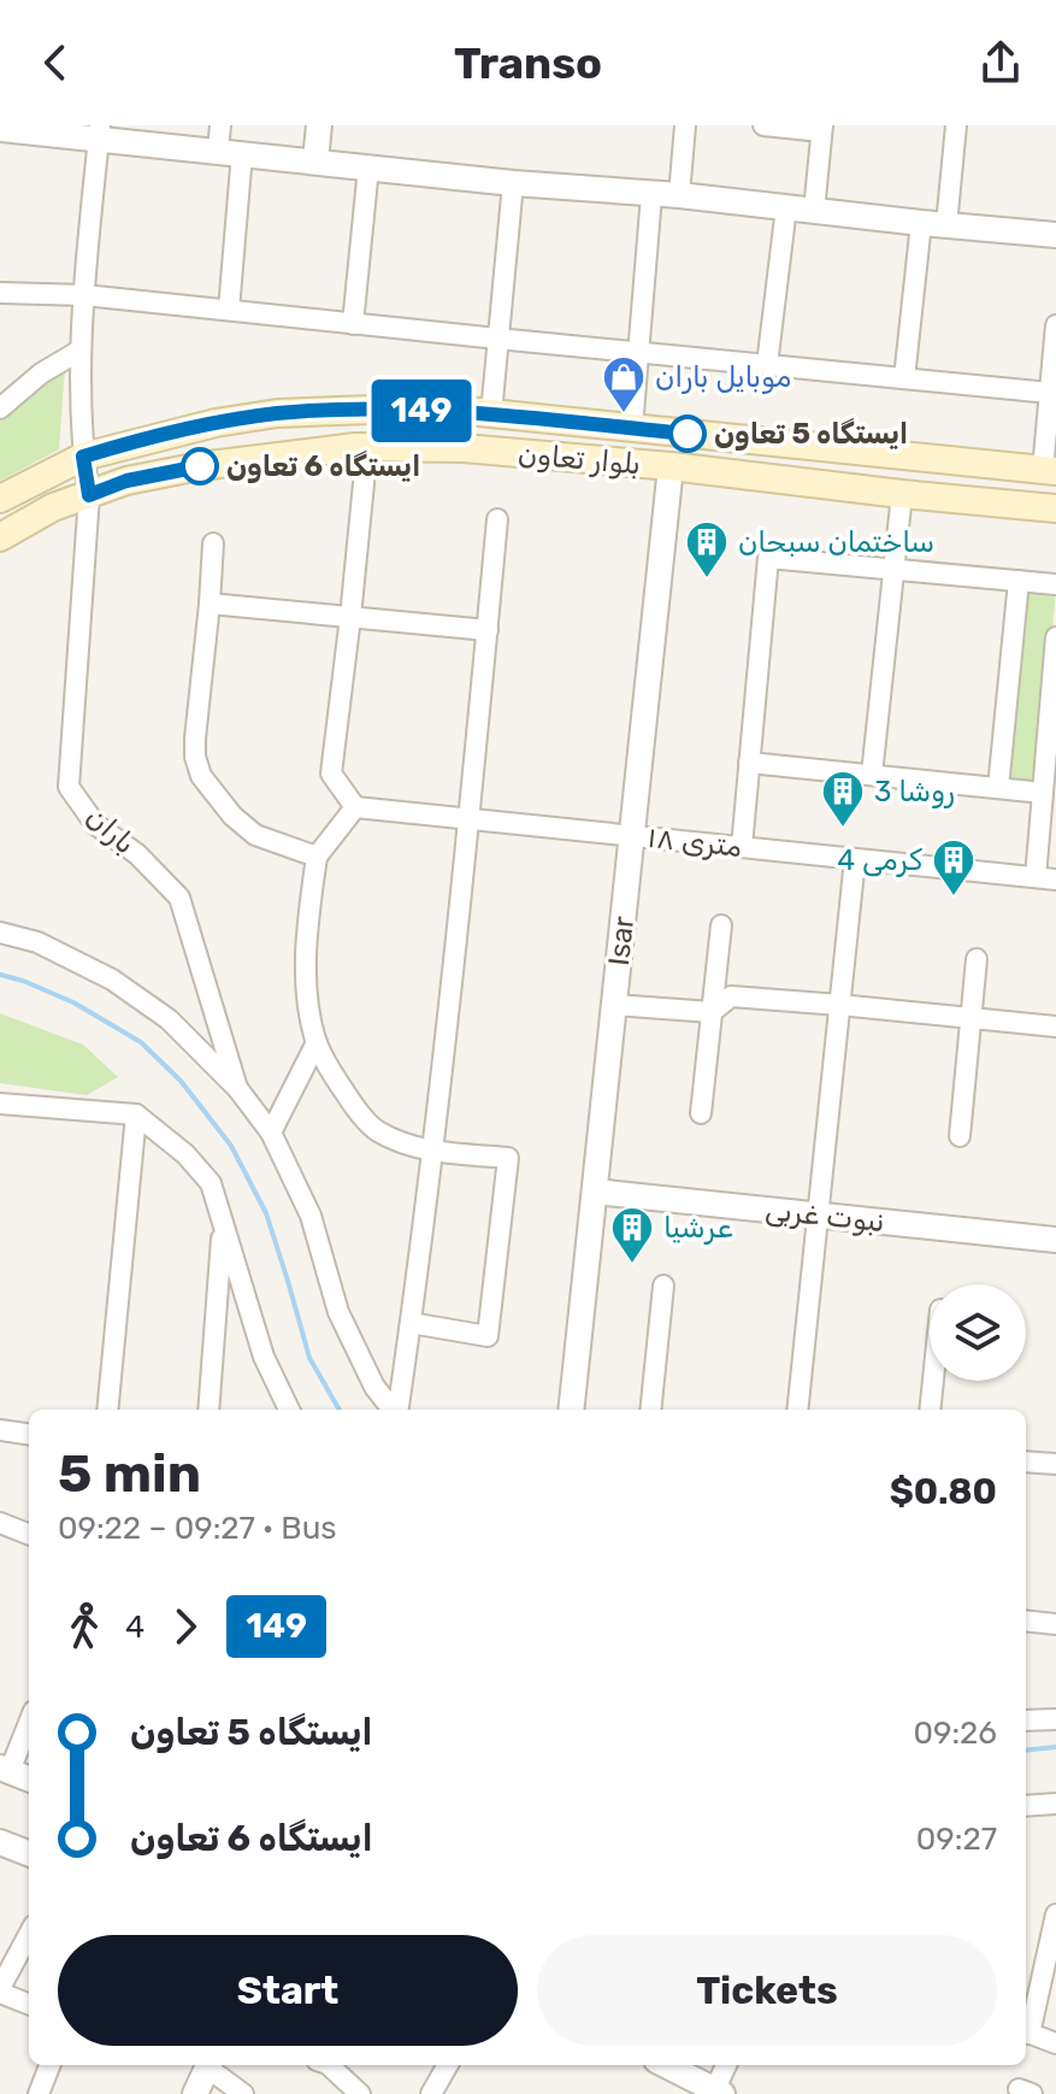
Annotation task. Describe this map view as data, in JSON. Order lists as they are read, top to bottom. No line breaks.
{"streets":{"main road":["بلوار تعاون"],"street":["باران","۱۸ متری","Isar","نبوت غربی"]},"crossings":[["بلوار تعاون","باران"],["بلوار تعاون","Isar"],["۱۸ متری","Isar"],["Isar","نبوت غربی"]],"places":{"shop":["موبایل باران"],"other":["ایستگاه 5 تعاون","ایستگاه 6 تعاون"],"building":["ساختمان سبحان","روشا 3","کرمی 4","عرشیا"]},"lines":["bus line 149"],"page":{"header":"Transo","on_map":"149","heading":["5 min","09:22 – 09:27 · Bus","$0.80"],"legs":["4","149"],"list":[{"name":"ایستگاه 5 تعاون","value":"09:26"},{"name":"ایستگاه 6 تعاون","value":"09:27"}],"buttons":["Start","Tickets"]}}
